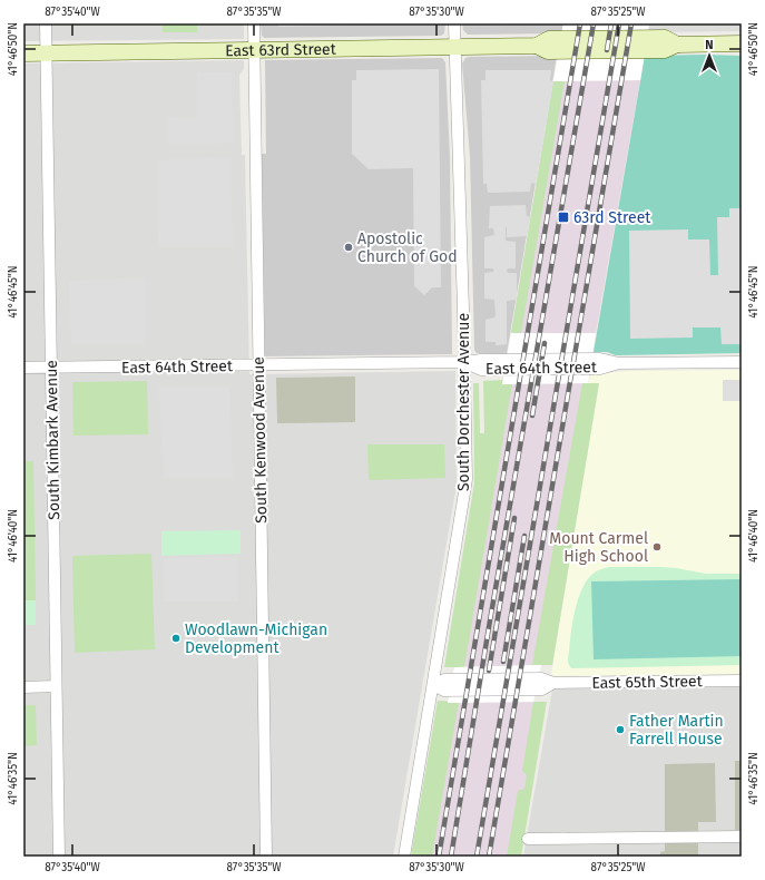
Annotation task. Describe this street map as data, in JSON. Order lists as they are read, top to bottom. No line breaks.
{"streets":{"main road":["East 63rd Street"],"street":["East 64th Street","South Dorchester Avenue","South Kimbark Avenue","South Kenwood Avenue","East 65th Street"]},"crossings":[["East 63rd Street","South Dorchester Avenue"],["East 63rd Street","South Kimbark Avenue"],["East 63rd Street","South Kenwood Avenue"],["East 64th Street","South Dorchester Avenue"],["East 64th Street","South Kimbark Avenue"],["East 64th Street","South Kenwood Avenue"],["South Dorchester Avenue","East 65th Street"]],"places":{"transit":["63rd Street"],"other":["Apostolic Church of God","Mount Carmel High School","Woodlawn-Michigan Development","Father Martin Farrell House"]},"north":"top","coordinates":["87°35'40\"W","87°35'35\"W","87°35'30\"W","87°35'25\"W","41°46'50\"N","41°46'45\"N","41°46'40\"N","41°46'35\"N"]}
